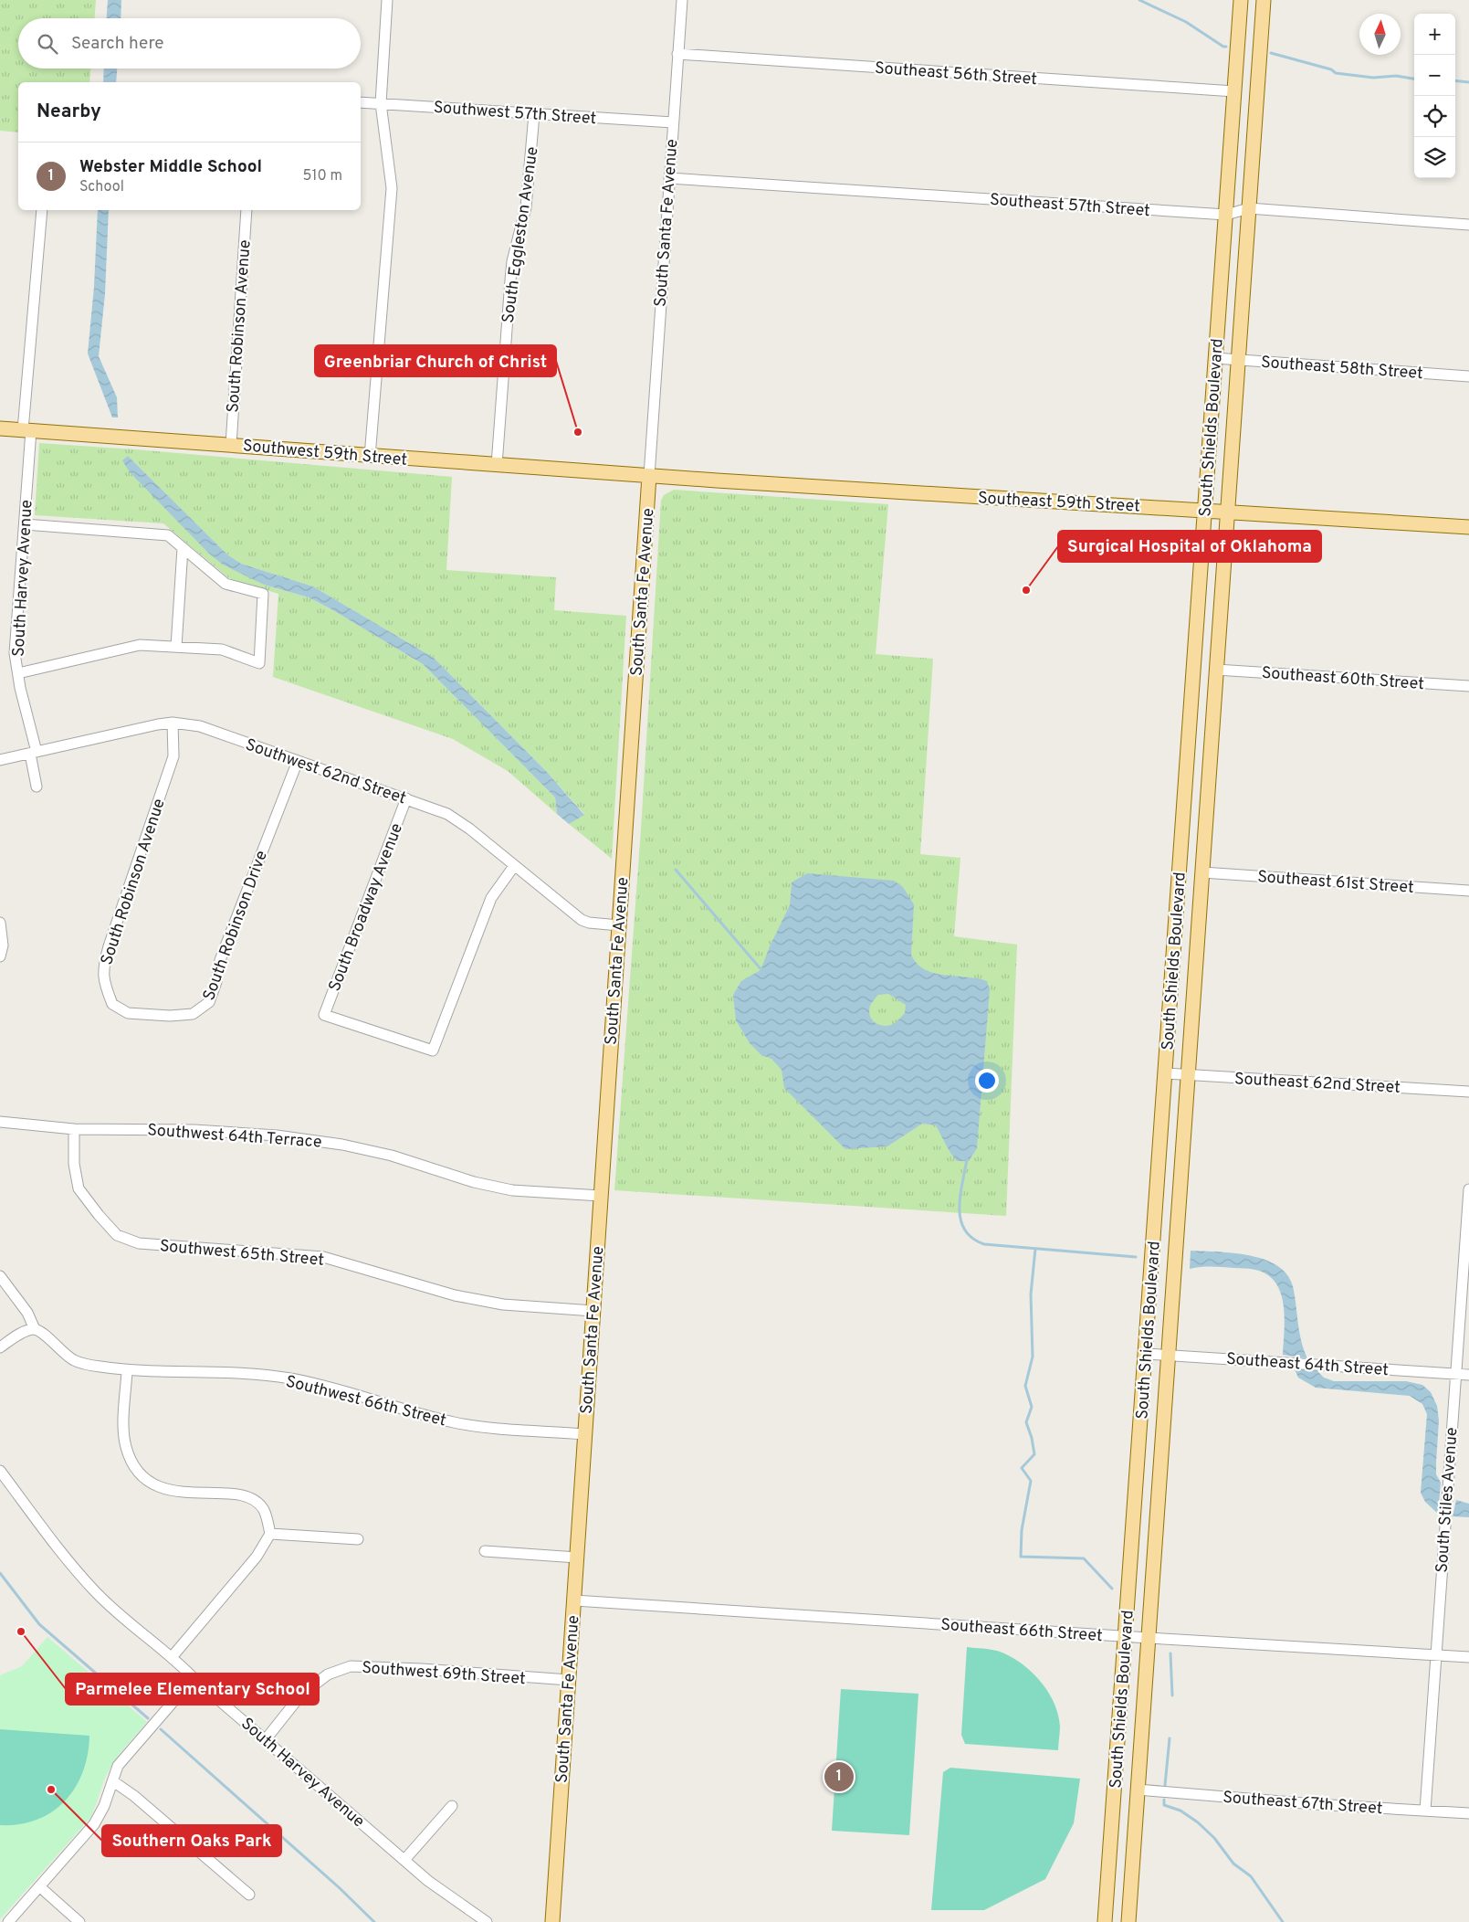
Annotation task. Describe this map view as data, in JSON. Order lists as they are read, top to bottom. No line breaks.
{"streets":{"main road":["South Santa Fe Avenue","South Shields Boulevard","Southwest 59th Street","Southeast 59th Street"],"street":["Southeast 56th Street","Southwest 57th Street","Southeast 57th Street","South Eggleston Avenue","South Robinson Avenue","Southeast 58th Street","South Harvey Avenue","Southeast 60th Street","Southwest 62nd Street","Southeast 61st Street","South Broadway Avenue","South Robinson Drive","Southeast 62nd Street","Southwest 64th Terrace","Southwest 65th Street","Southeast 64th Street","Southwest 66th Street","South Stiles Avenue","Southeast 66th Street","Southwest 69th Street","Southeast 67th Street"]},"crossings":[["Southeast 56th Street","South Santa Fe Avenue"],["Southeast 56th Street","South Shields Boulevard"],["Southwest 57th Street","South Santa Fe Avenue"],["Southwest 57th Street","South Eggleston Avenue"],["Southeast 57th Street","South Santa Fe Avenue"],["Southeast 57th Street","South Shields Boulevard"],["South Santa Fe Avenue","Southwest 59th Street"],["South Santa Fe Avenue","Southeast 59th Street"],["South Santa Fe Avenue","Southwest 62nd Street"],["South Santa Fe Avenue","Southwest 64th Terrace"],["South Santa Fe Avenue","Southwest 65th Street"],["South Santa Fe Avenue","Southwest 66th Street"],["South Santa Fe Avenue","Southeast 66th Street"],["South Santa Fe Avenue","Southwest 69th Street"],["South Eggleston Avenue","Southwest 59th Street"],["South Robinson Avenue","Southwest 59th Street"],["South Robinson Avenue","Southwest 62nd Street"],["South Robinson Avenue","South Robinson Drive"],["Southeast 58th Street","South Shields Boulevard"],["South Shields Boulevard","Southeast 59th Street"],["South Shields Boulevard","Southeast 60th Street"],["South Shields Boulevard","Southeast 61st Street"],["South Shields Boulevard","Southeast 62nd Street"],["South Shields Boulevard","Southeast 64th Street"],["South Shields Boulevard","Southeast 66th Street"],["South Shields Boulevard","Southeast 67th Street"],["Southwest 59th Street","Southeast 59th Street"],["Southwest 59th Street","South Harvey Avenue"],["South Harvey Avenue","Southwest 62nd Street"],["South Harvey Avenue","Southwest 69th Street"],["Southwest 62nd Street","South Broadway Avenue"],["Southwest 62nd Street","South Robinson Drive"],["Southwest 64th Terrace","Southwest 65th Street"],["Southeast 64th Street","South Stiles Avenue"],["South Stiles Avenue","Southeast 66th Street"],["South Stiles Avenue","Southeast 67th Street"]],"places":["Greenbriar Church of Christ","Surgical Hospital of Oklahoma","Parmelee Elementary School","Southern Oaks Park"],"north":"top","page":{"map_buttons":["+","−"],"search":"Search here","heading":"Nearby","list":[{"mark":"1","name":"Webster Middle School","note":"School","value":"510 m"}],"pins":"1"}}
